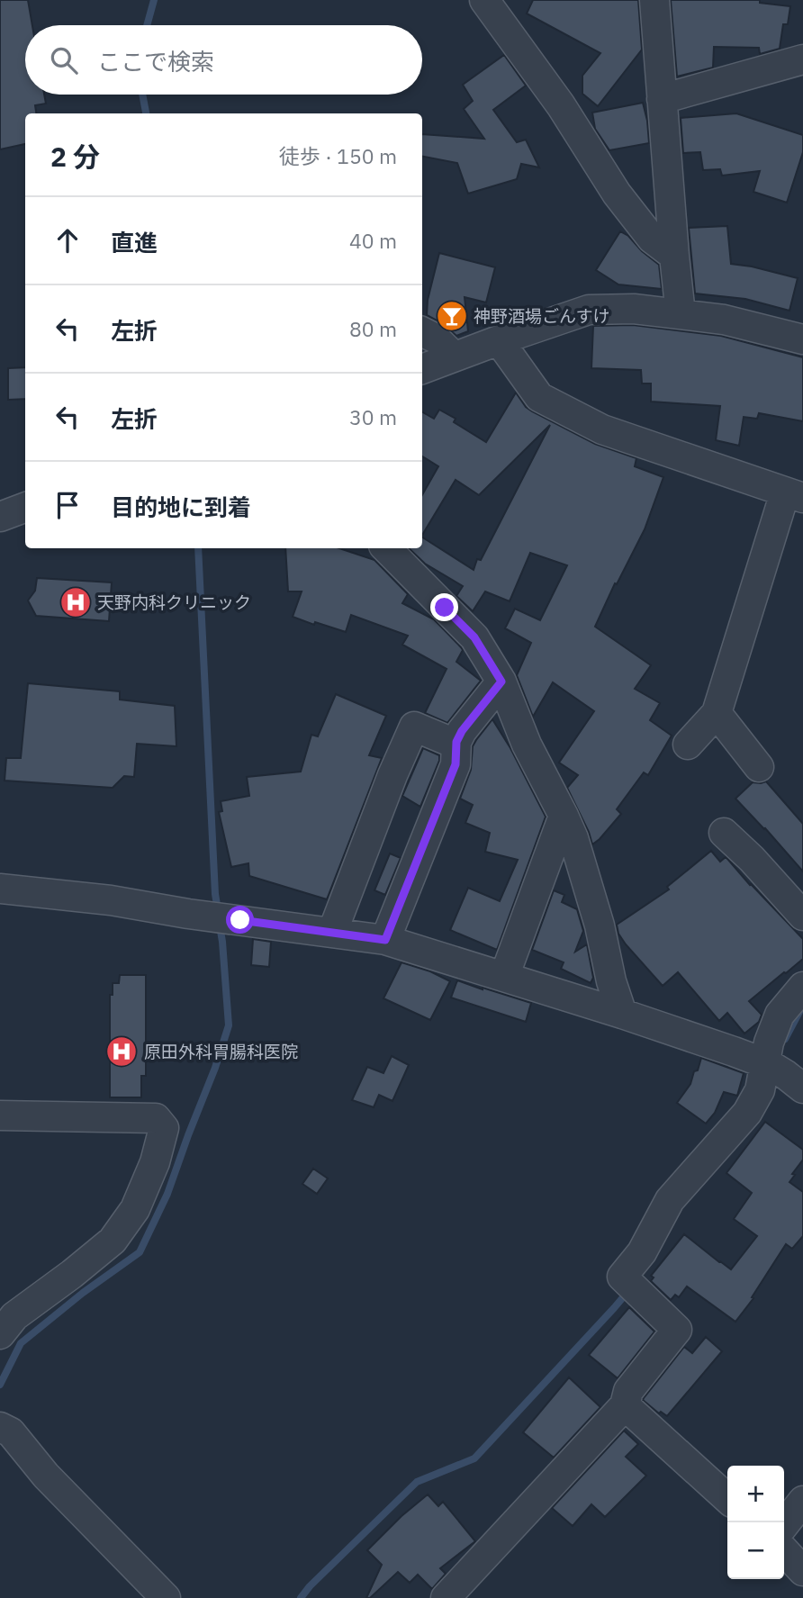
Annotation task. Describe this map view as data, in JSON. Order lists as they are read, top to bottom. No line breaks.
{"places":{"bar":["神野酒場ごんすけ"],"hospital":["天野内科クリニック","原田外科胃腸科医院"]},"page":{"search":"ここで検索","heading":["2 分","徒歩 · 150 m"],"list":[["直進","40 m"],["左折","80 m"],["左折","30 m"],"目的地に到着"],"map_buttons":["+","−"]}}
